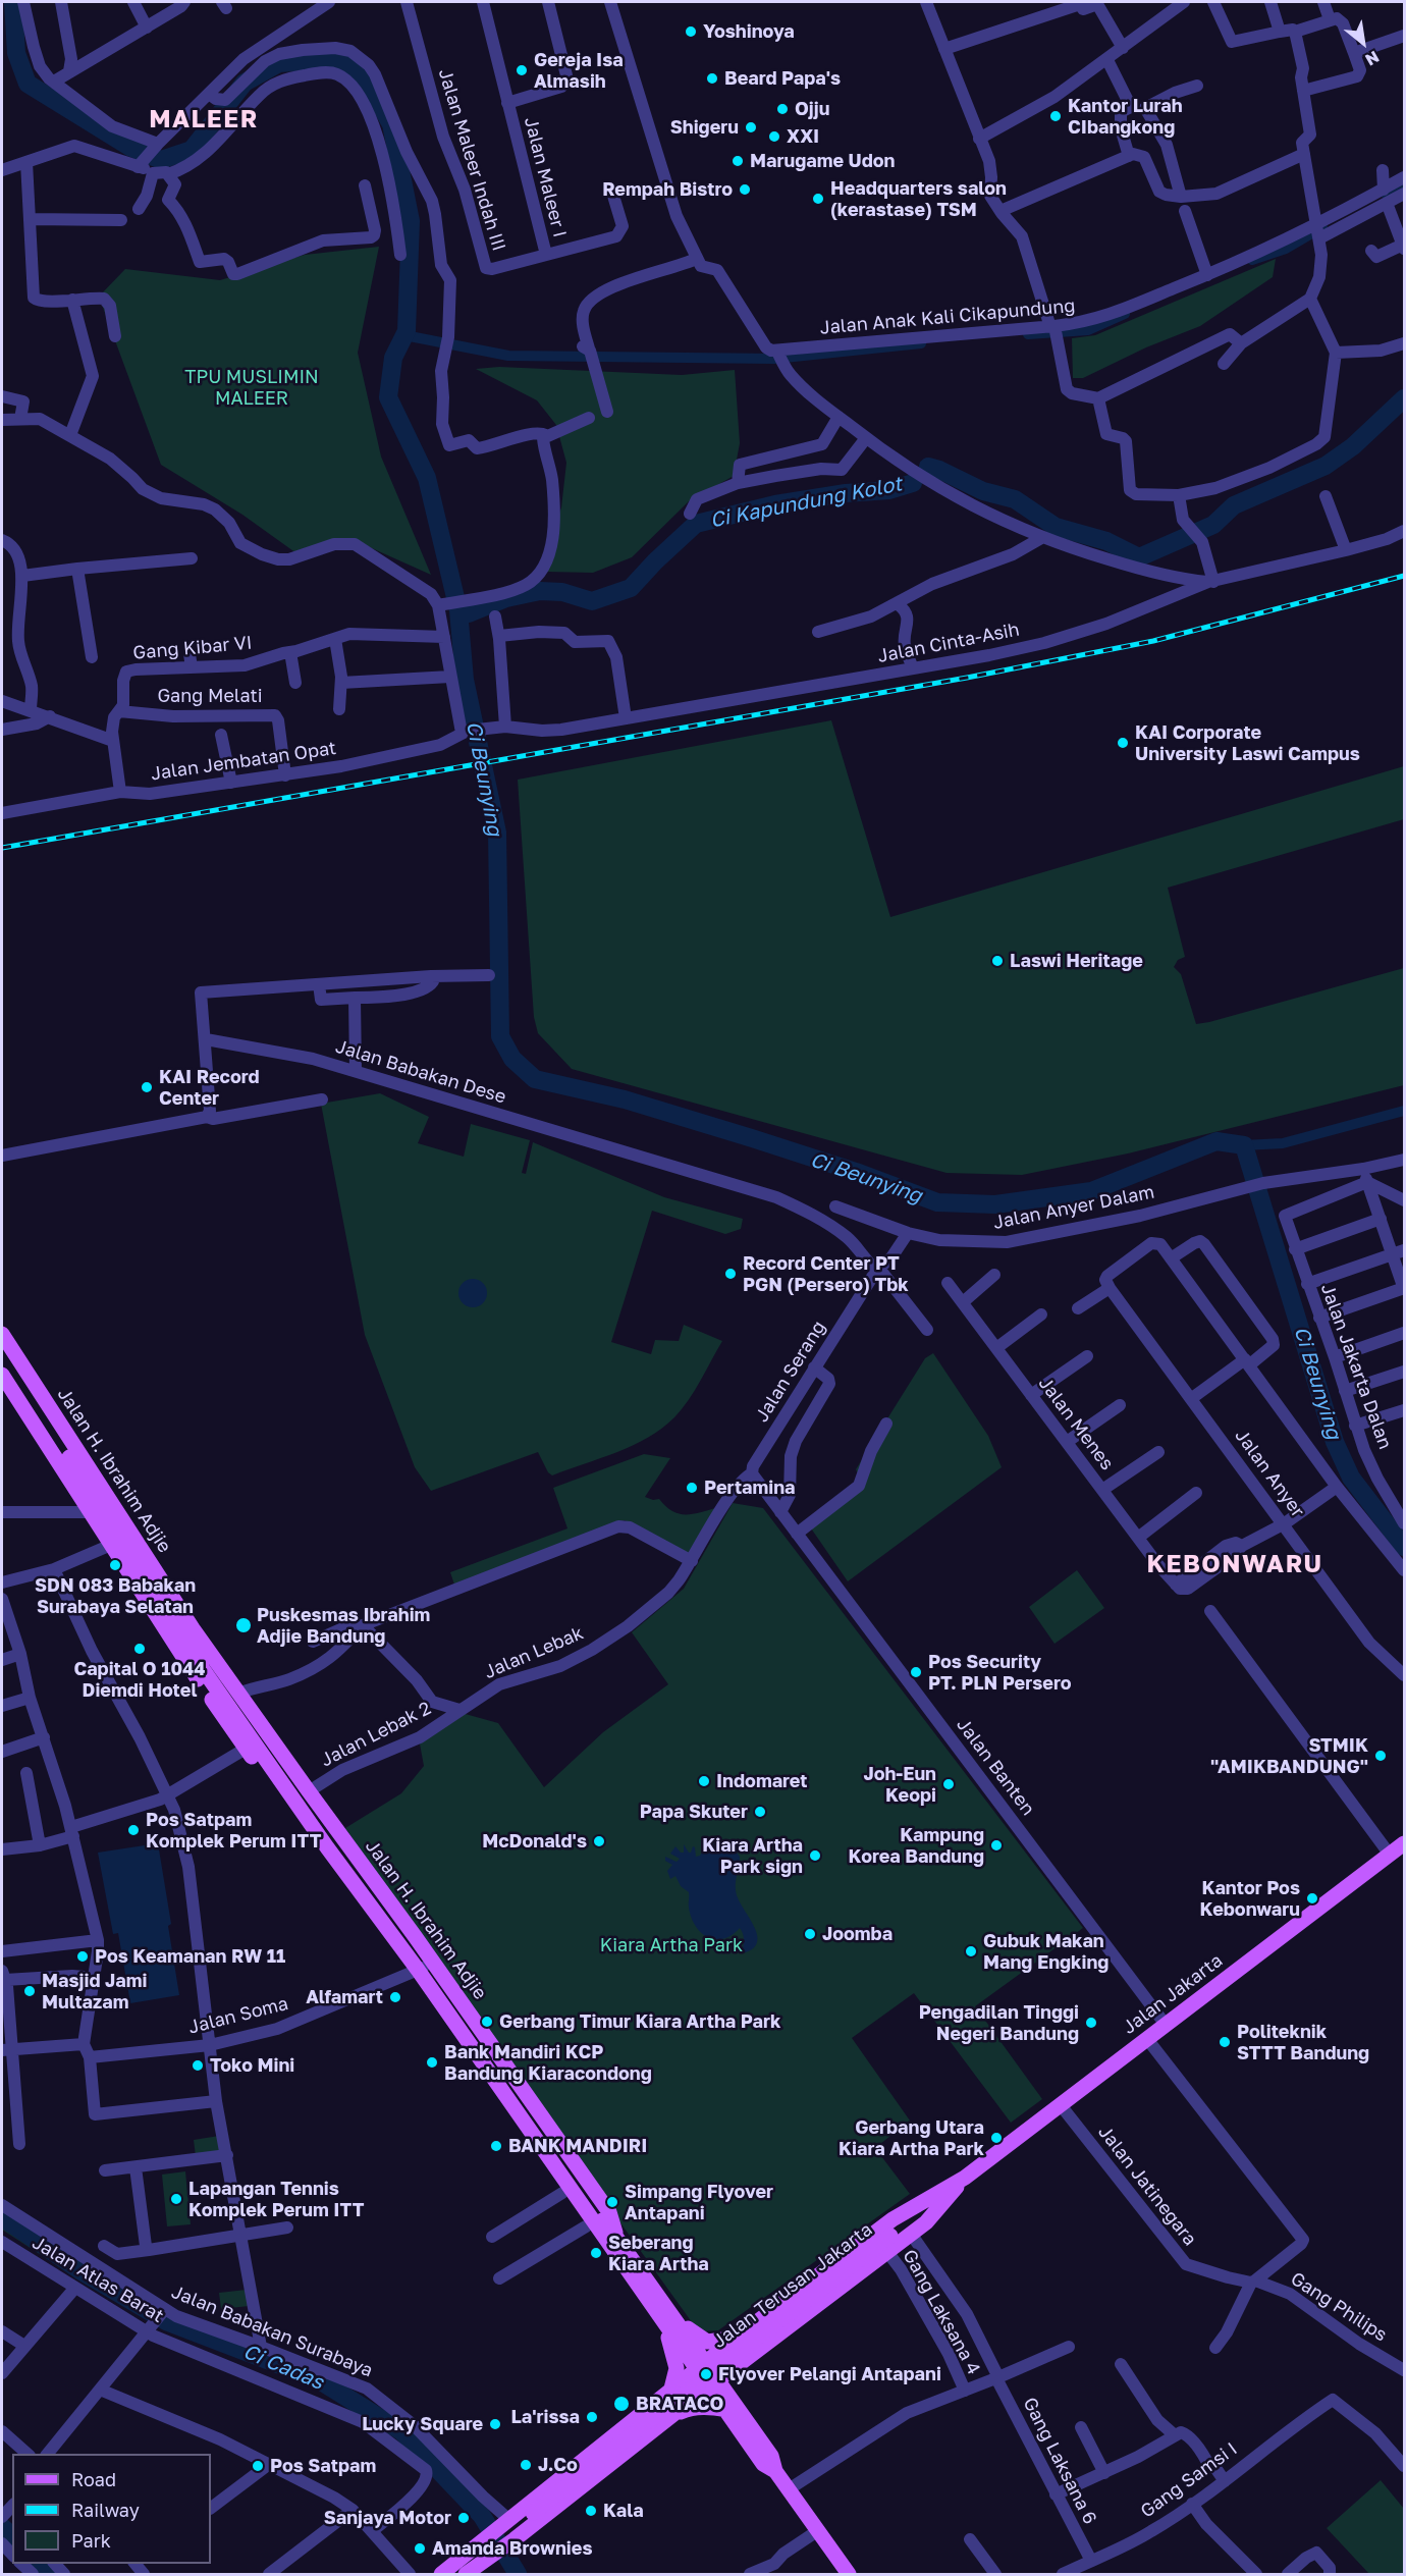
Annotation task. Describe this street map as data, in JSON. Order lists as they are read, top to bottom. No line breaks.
{"streets":{"main road":["Jalan H. Ibrahim Adjie","Jalan Jakarta","Jalan Terusan Jakarta"],"street":["Jalan Maleer Indah III","Jalan Maleer I","Jalan Anak Kali Cikapundung","Jalan Cinta-Asih","Gang Kibar VI","Gang Melati","Jalan Jembatan Opat","Jalan Babakan Dese","Jalan Anyer Dalam","Jalan Jakarta Dalan","Jalan Serang","Jalan Menes","Jalan Anyer","Jalan Lebak","Jalan Lebak 2","Jalan Banten","Jalan Soma","Jalan Jatinegara","Jalan Atlas Barat","Gang Philips","Gang Laksana 4","Jalan Babakan Surabaya","Gang Laksana 6","Gang Samsi I"]},"crossings":[["Jalan Maleer Indah III","Jalan Maleer I"],["Jalan Cinta-Asih","Jalan Jembatan Opat"],["Gang Kibar VI","Gang Melati"],["Gang Melati","Jalan Jembatan Opat"],["Jalan Babakan Dese","Jalan Serang"],["Jalan Anyer Dalam","Jalan Serang"],["Jalan Serang","Jalan Lebak"],["Jalan Serang","Jalan Banten"],["Jalan Menes","Jalan Anyer"],["Jalan H. Ibrahim Adjie","Jalan Lebak 2"],["Jalan H. Ibrahim Adjie","Jalan Jakarta"],["Jalan H. Ibrahim Adjie","Jalan Soma"],["Jalan Lebak","Jalan Lebak 2"],["Jalan Lebak","Jalan Banten"],["Jalan Banten","Jalan Jakarta"],["Jalan Jakarta","Jalan Jatinegara"],["Jalan Jakarta","Jalan Terusan Jakarta"],["Jalan Jakarta","Gang Laksana 4"],["Jalan Jakarta","Gang Laksana 6"],["Jalan Jatinegara","Gang Philips"],["Jalan Terusan Jakarta","Jalan Babakan Surabaya"],["Gang Laksana 6","Gang Samsi I"]],"districts":["MALEER","KEBONWARU"],"water":["Ci Kapundung Kolot","Ci Beunying","Ci Cadas"],"parks":["TPU MUSLIMIN MALEER","Kiara Artha Park"],"places":["Yoshinoya","Gereja Isa Almasih","Beard Papa's","Ojju","Kantor Lurah CIbangkong","Shigeru","XXI","Marugame Udon","Rempah Bistro","Headquarters salon (kerastase) TSM","KAI Corporate University Laswi Campus","Laswi Heritage","KAI Record Center","Record Center PT PGN (Persero) Tbk","Pertamina","SDN 083 Babakan Surabaya Selatan","Puskesmas Ibrahim Adjie Bandung","Capital O 1044 Diemdi Hotel","Pos Security PT. PLN Persero","STMIK \"AMIKBANDUNG\"","Indomaret","Joh-Eun Keopi","Papa Skuter","Pos Satpam Komplek Perum ITT","McDonald's","Kampung Korea Bandung","Kiara Artha Park sign","Kantor Pos Kebonwaru","Joomba","Gubuk Makan Mang Engking","Pos Keamanan RW 11","Masjid Jami Multazam","Alfamart","Gerbang Timur Kiara Artha Park","Pengadilan Tinggi Negeri Bandung","Politeknik STTT Bandung","Bank Mandiri KCP Bandung Kiaracondong","Toko Mini","Gerbang Utara Kiara Artha Park","BANK MANDIRI","Lapangan Tennis Komplek Perum ITT","Simpang Flyover Antapani","Seberang Kiara Artha","Flyover Pelangi Antapani","BRATACO","La'rissa","Lucky Square","J.Co","Pos Satpam","Kala","Sanjaya Motor","Amanda Brownies"],"legend":["Road","Railway","Park"],"north":"bottom right"}
